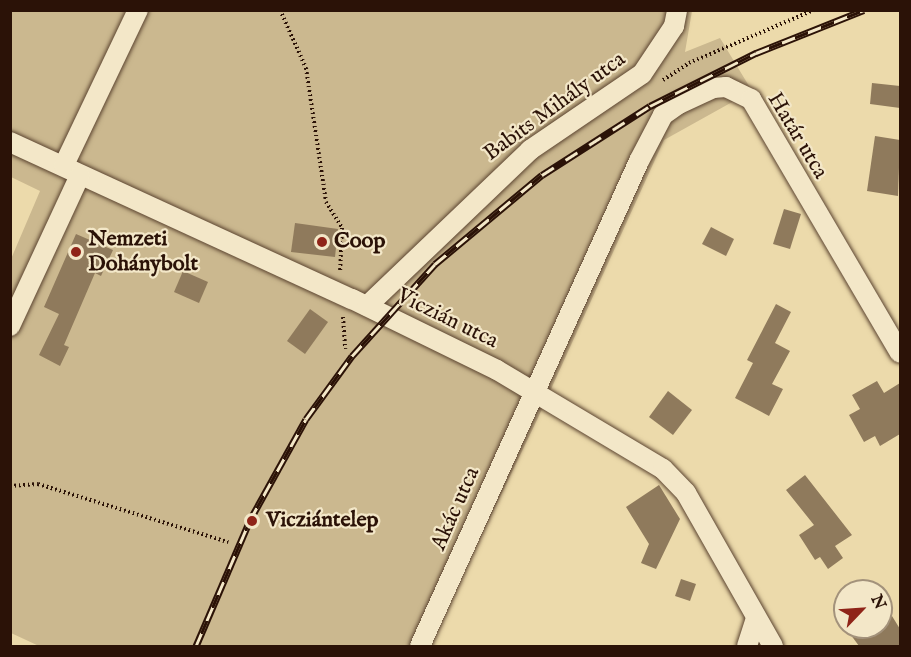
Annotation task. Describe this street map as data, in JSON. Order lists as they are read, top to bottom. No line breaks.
{"streets":{"street":["Babits Mihály utca","Határ utca","Viczián utca","Akác utca"]},"crossings":[["Babits Mihály utca","Viczián utca"],["Határ utca","Viczián utca"],["Határ utca","Akác utca"],["Viczián utca","Akác utca"]],"places":["Coop","Nemzeti Dohánybolt","Vicziántelep"],"north":"top right"}
